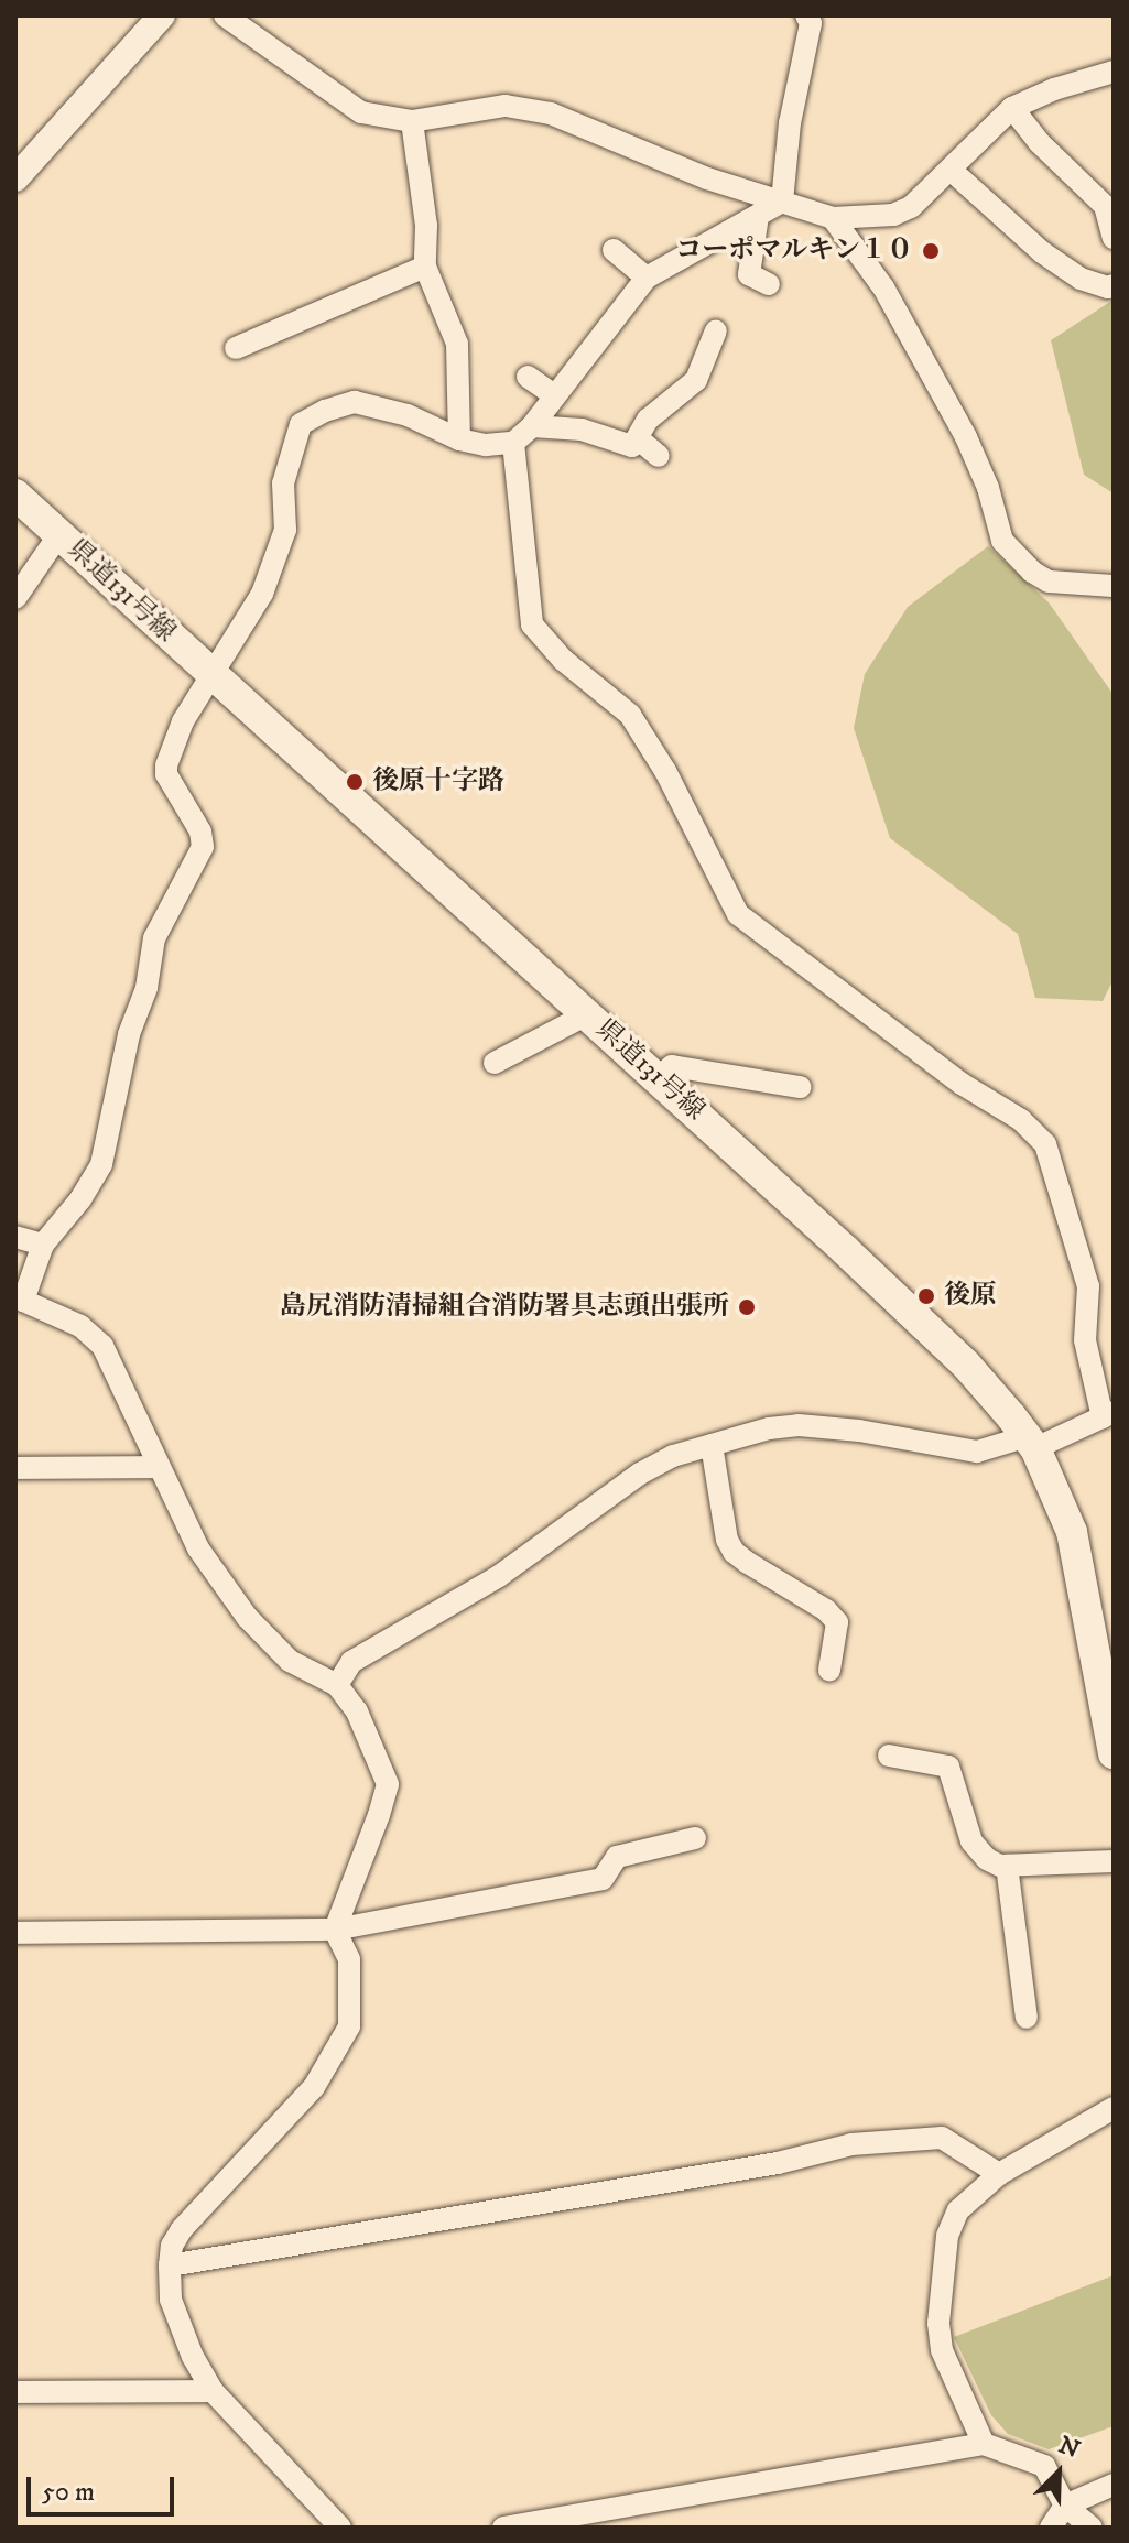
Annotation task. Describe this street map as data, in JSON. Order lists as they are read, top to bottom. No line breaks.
{"streets":{"main road":["県道131号線"]},"places":["コーポマルキン１０","後原十字路","後原","島尻消防清掃組合消防署具志頭出張所"],"scale_bar":"50 m","north":"top right"}
